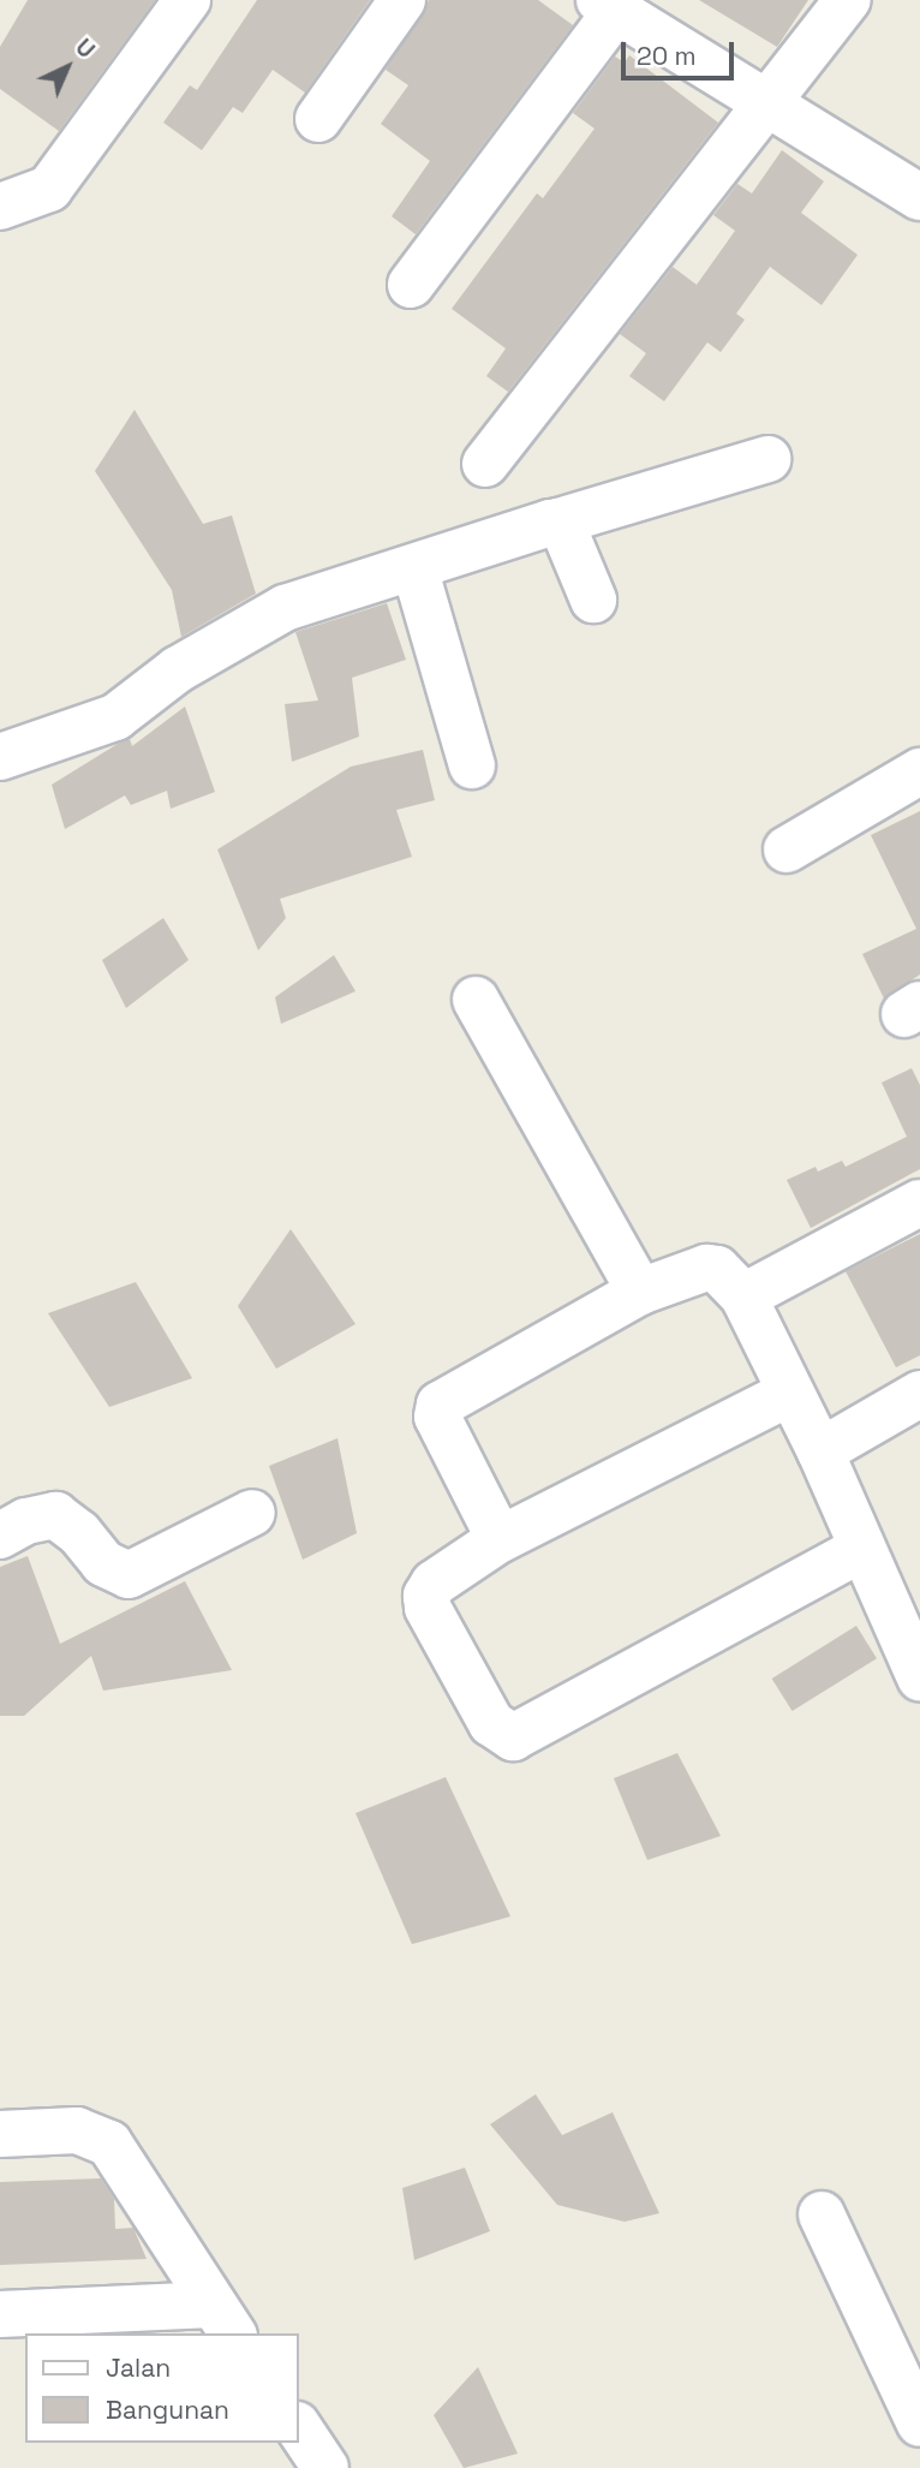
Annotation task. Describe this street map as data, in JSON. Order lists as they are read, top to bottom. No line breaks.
{"legend":["Jalan","Bangunan"],"scale_bar":"20 m","north":"top right"}
